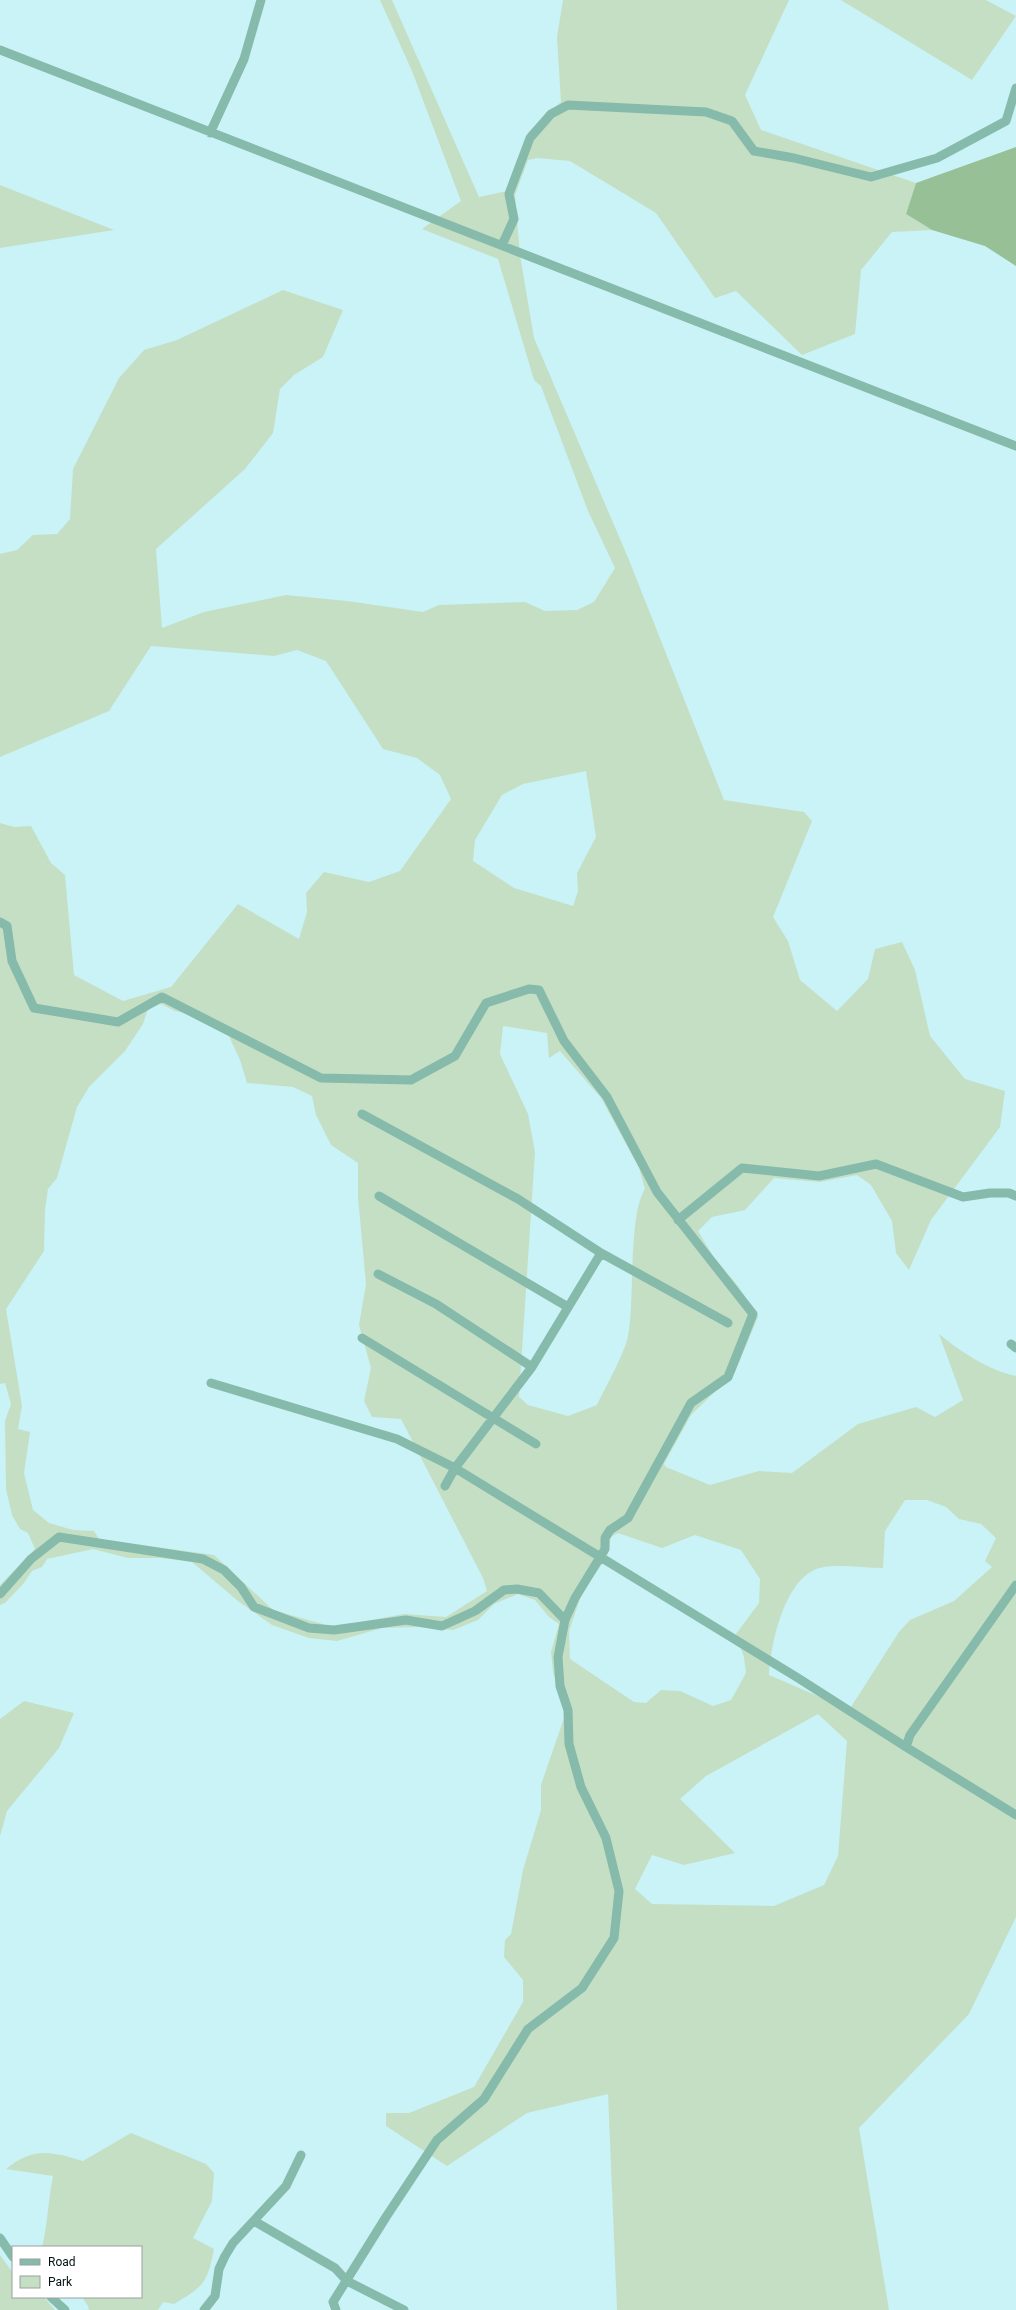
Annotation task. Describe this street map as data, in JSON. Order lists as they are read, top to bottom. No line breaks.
{"legend":["Road","Park"]}
